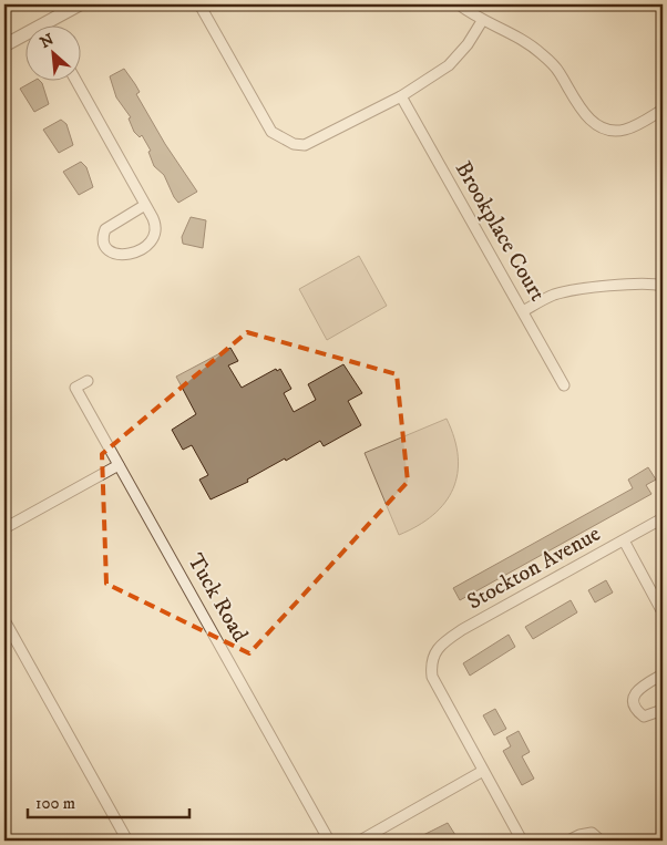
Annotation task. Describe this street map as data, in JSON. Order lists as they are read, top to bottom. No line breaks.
{"streets":{"street":["Brookplace Court","Stockton Avenue","Tuck Road"]},"scale_bar":"100 m","north":"top left"}
